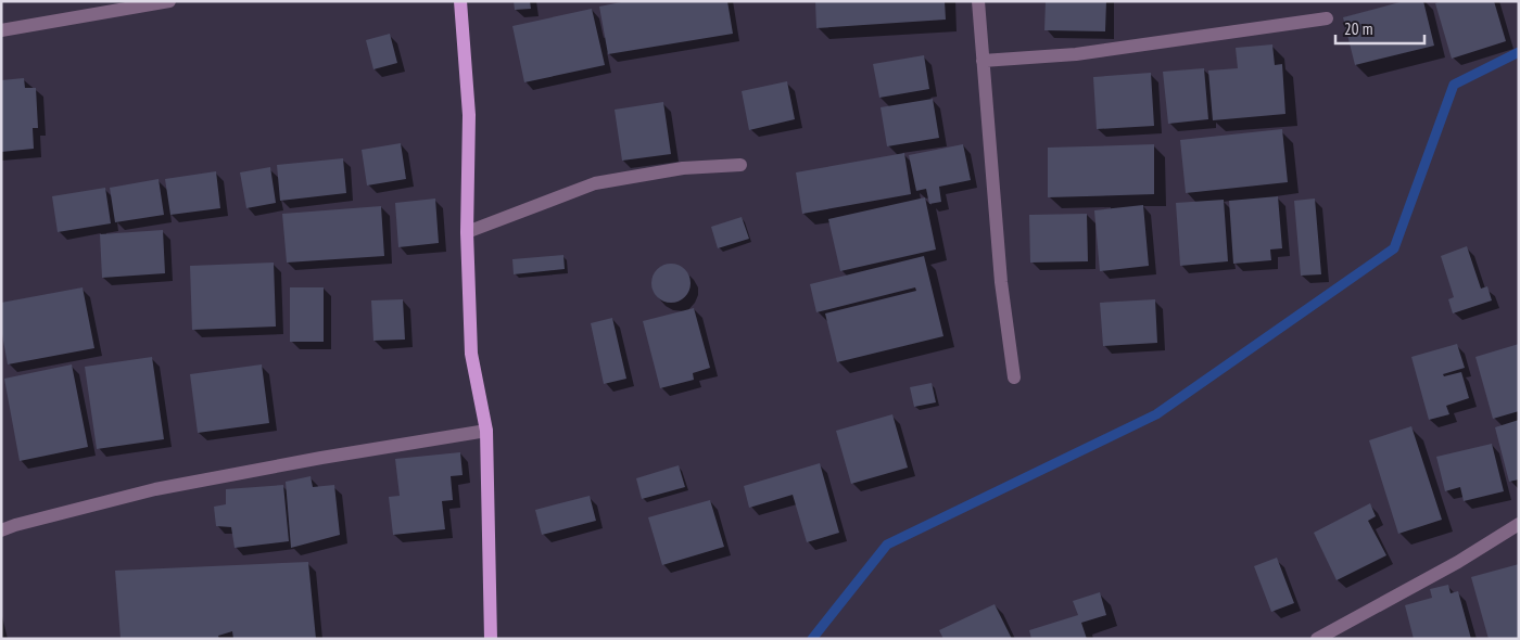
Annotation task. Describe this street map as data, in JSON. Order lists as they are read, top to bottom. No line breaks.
{"scale_bar":"20 m"}
